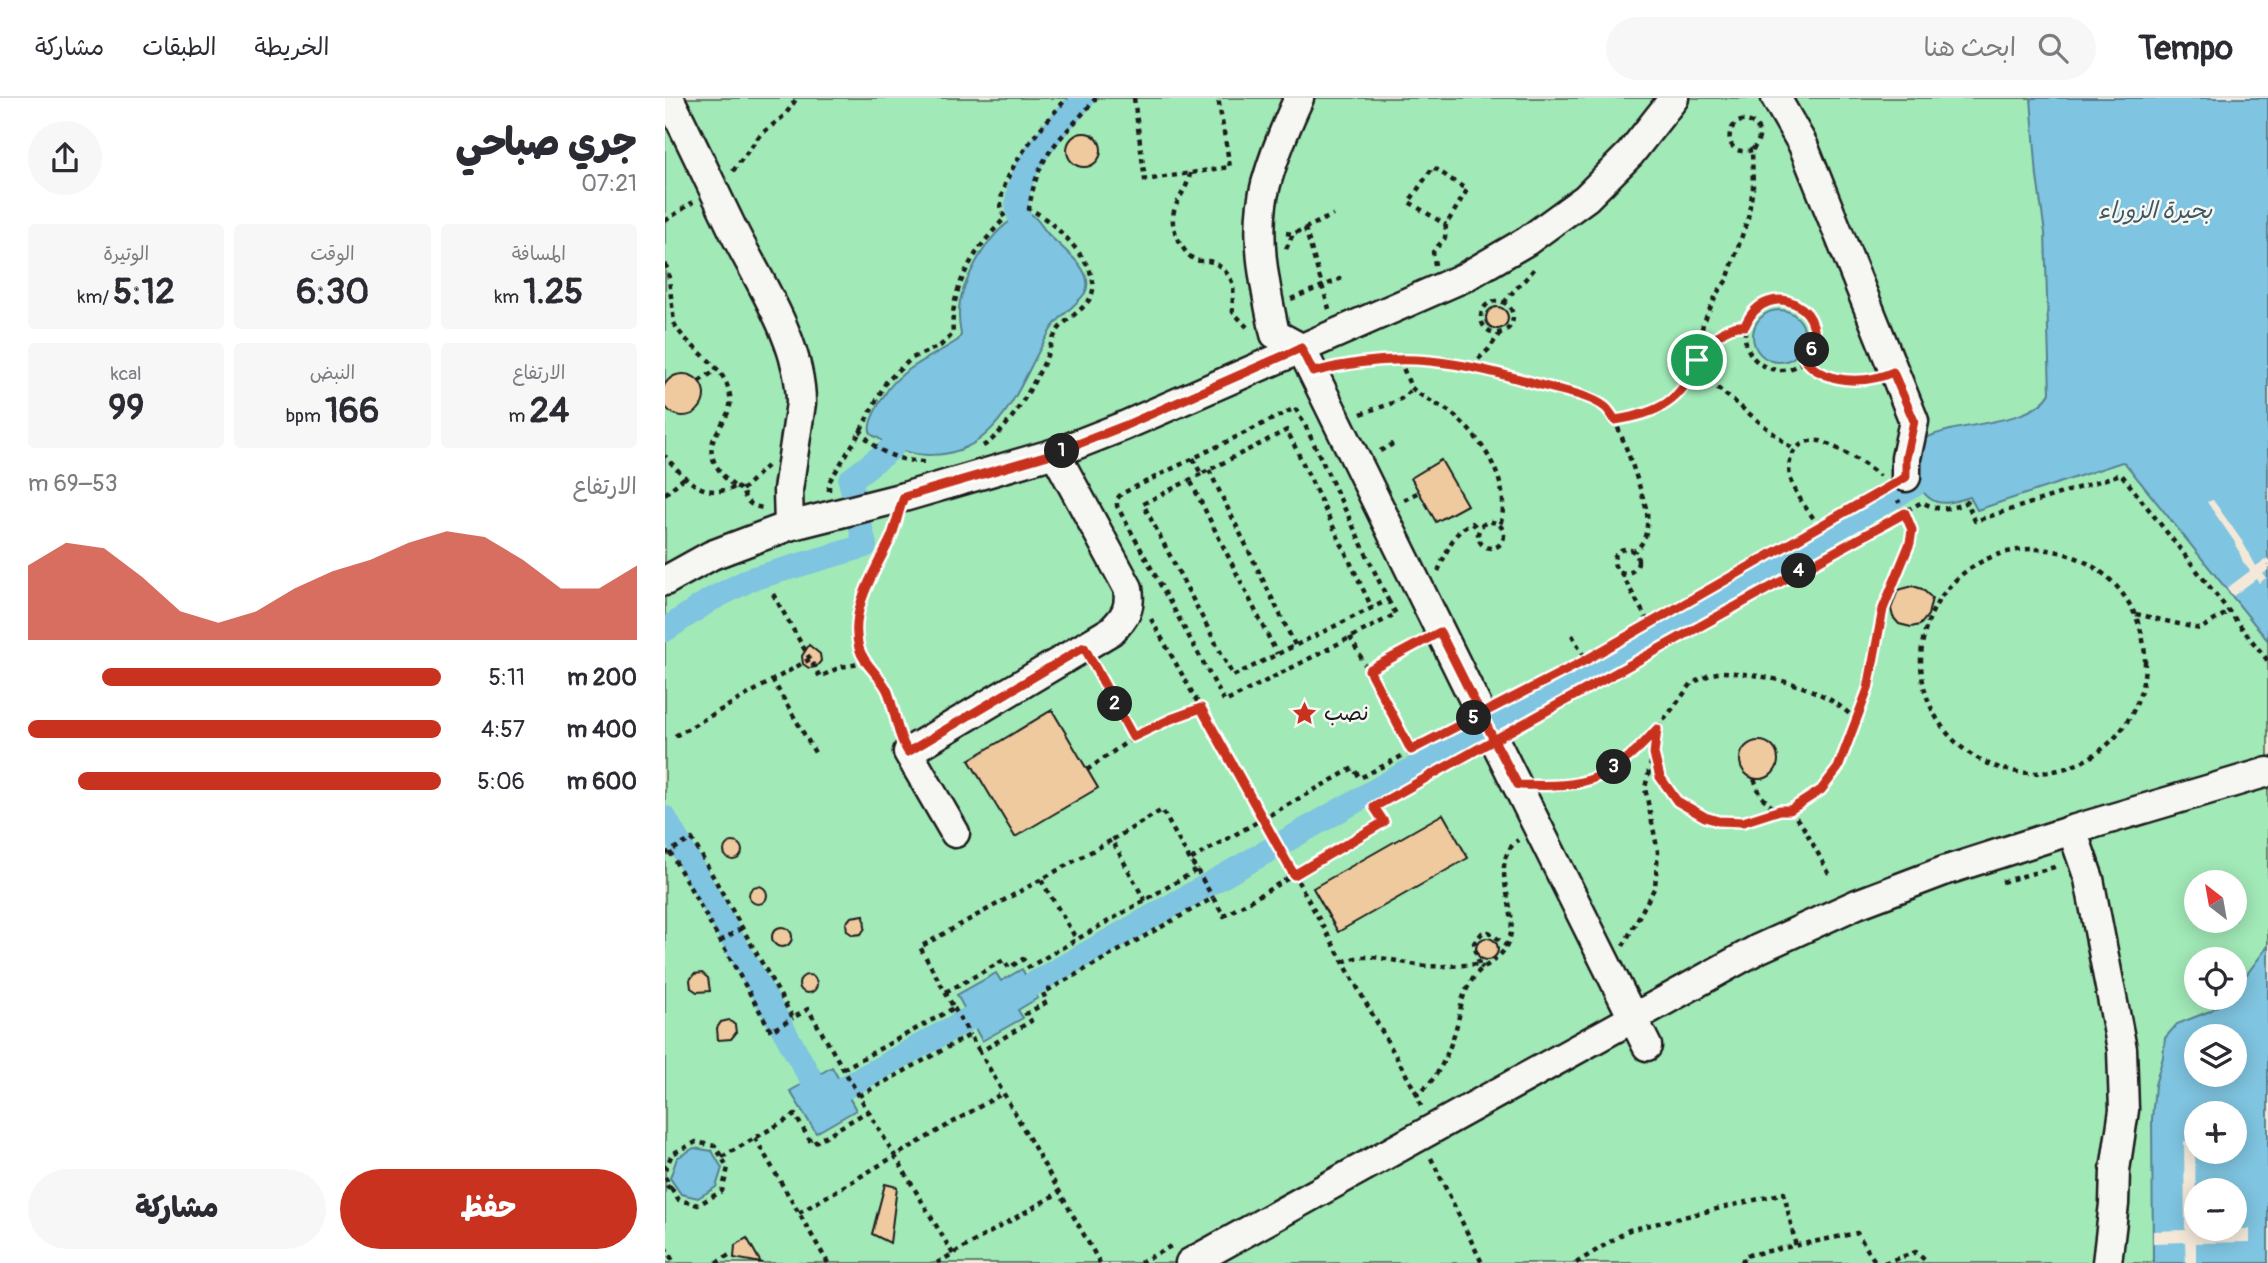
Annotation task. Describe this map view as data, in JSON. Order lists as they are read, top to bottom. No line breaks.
{"water":["بحيرة الزوراء"],"places":{"place":["نصب"]},"north":"top left","page":{"header":"Tempo","search":"ابحث هنا","nav":["الخريطة","الطبقات","مشاركة"],"heading":["جري صباحي","07:21"],"stats":[["المسافة","1.25 km"],["الوقت","6:30"],["الوتيرة","5:12 /km"],["الارتفاع","24 m"],["النبض","166 bpm"],["kcal","99"]],"pins":["6","1","4","2","5","3"],"chart":["الارتفاع","53–69 m"],"list":[{"name":"200 m","note":"5:11"},{"name":"400 m","note":"4:57"},{"name":"600 m","note":"5:06"}],"map_buttons":["+","−"],"buttons":["حفظ","مشاركة"]}}
